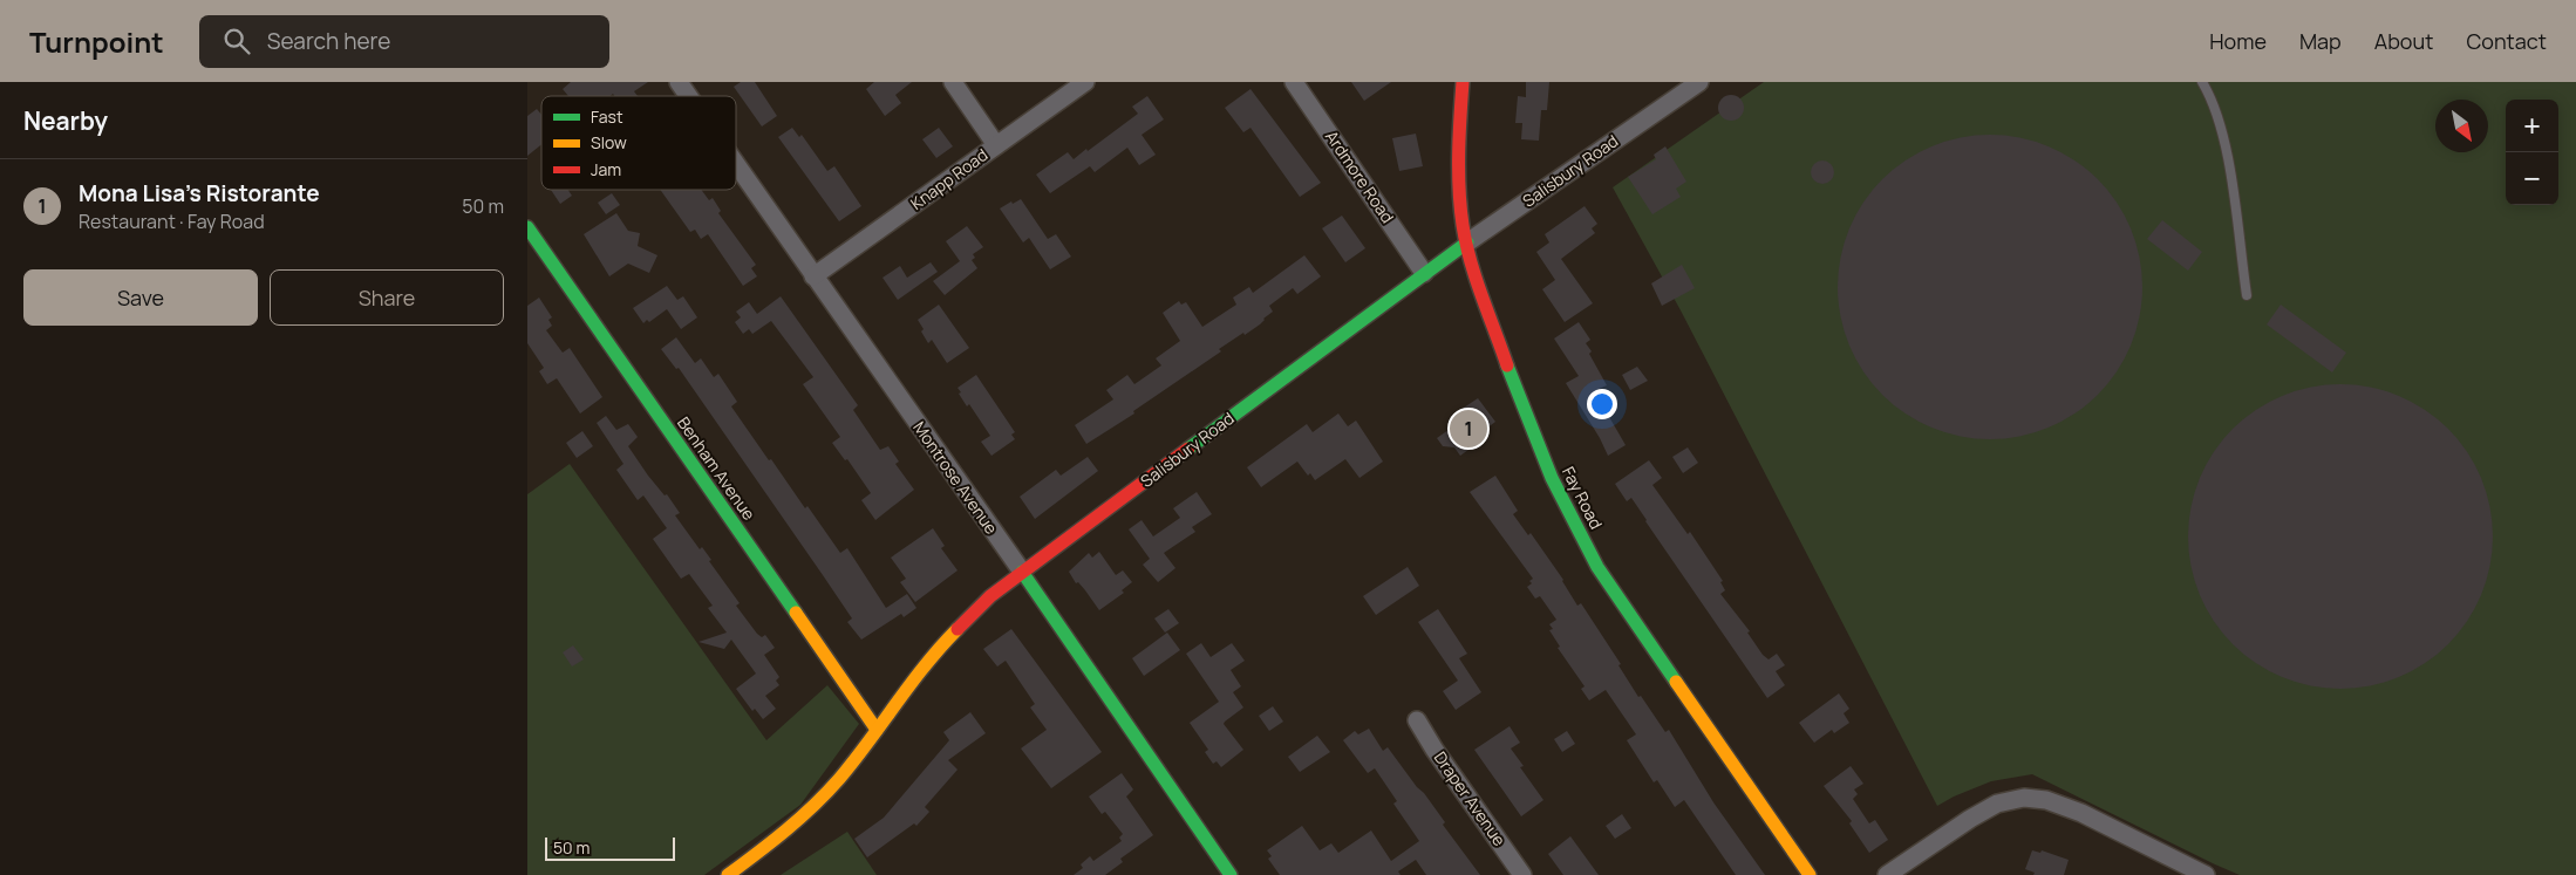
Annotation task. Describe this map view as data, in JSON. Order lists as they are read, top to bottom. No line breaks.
{"streets":{"street":["Salisbury Road","Ardmore Road","Knapp Road","Benham Avenue","Montrose Avenue","Fay Road","Draper Avenue"]},"crossings":[["Salisbury Road","Ardmore Road"],["Salisbury Road","Benham Avenue"],["Salisbury Road","Montrose Avenue"],["Salisbury Road","Fay Road"],["Knapp Road","Montrose Avenue"]],"legend":["Fast","Slow","Jam"],"scale_bar":"50 m","north":"bottom right","page":{"header":"Turnpoint","search":"Search here","nav":["Home","Map","About","Contact"],"heading":"Nearby","map_buttons":["+","−"],"list":[{"mark":"1","name":"Mona Lisa's Ristorante","note":"Restaurant · Fay Road","value":"50 m"}],"buttons":["Save","Share"],"pins":"1","scale":"50 m"}}
